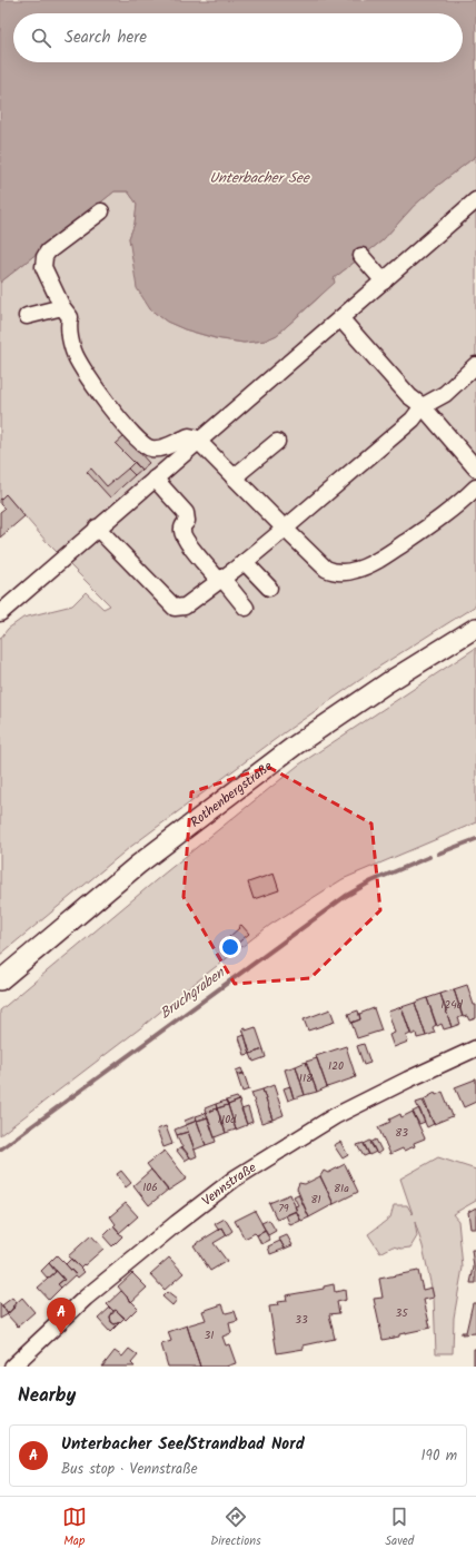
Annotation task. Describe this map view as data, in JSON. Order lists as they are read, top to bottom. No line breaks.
{"streets":{"main road":["Rothenbergstraße"],"street":["Vennstraße"]},"water":["Unterbacher See","Bruchgraben"],"house_numbers":["124d","120","118","110d","83","106","81a","81","79","35","33","31"],"page":{"search":"Search here","pins":"A","heading":"Nearby","list":[{"mark":"A","name":"Unterbacher See/Strandbad Nord","note":"Bus stop · Vennstraße","value":"190 m"}],"nav":["Map","Directions","Saved"]}}
